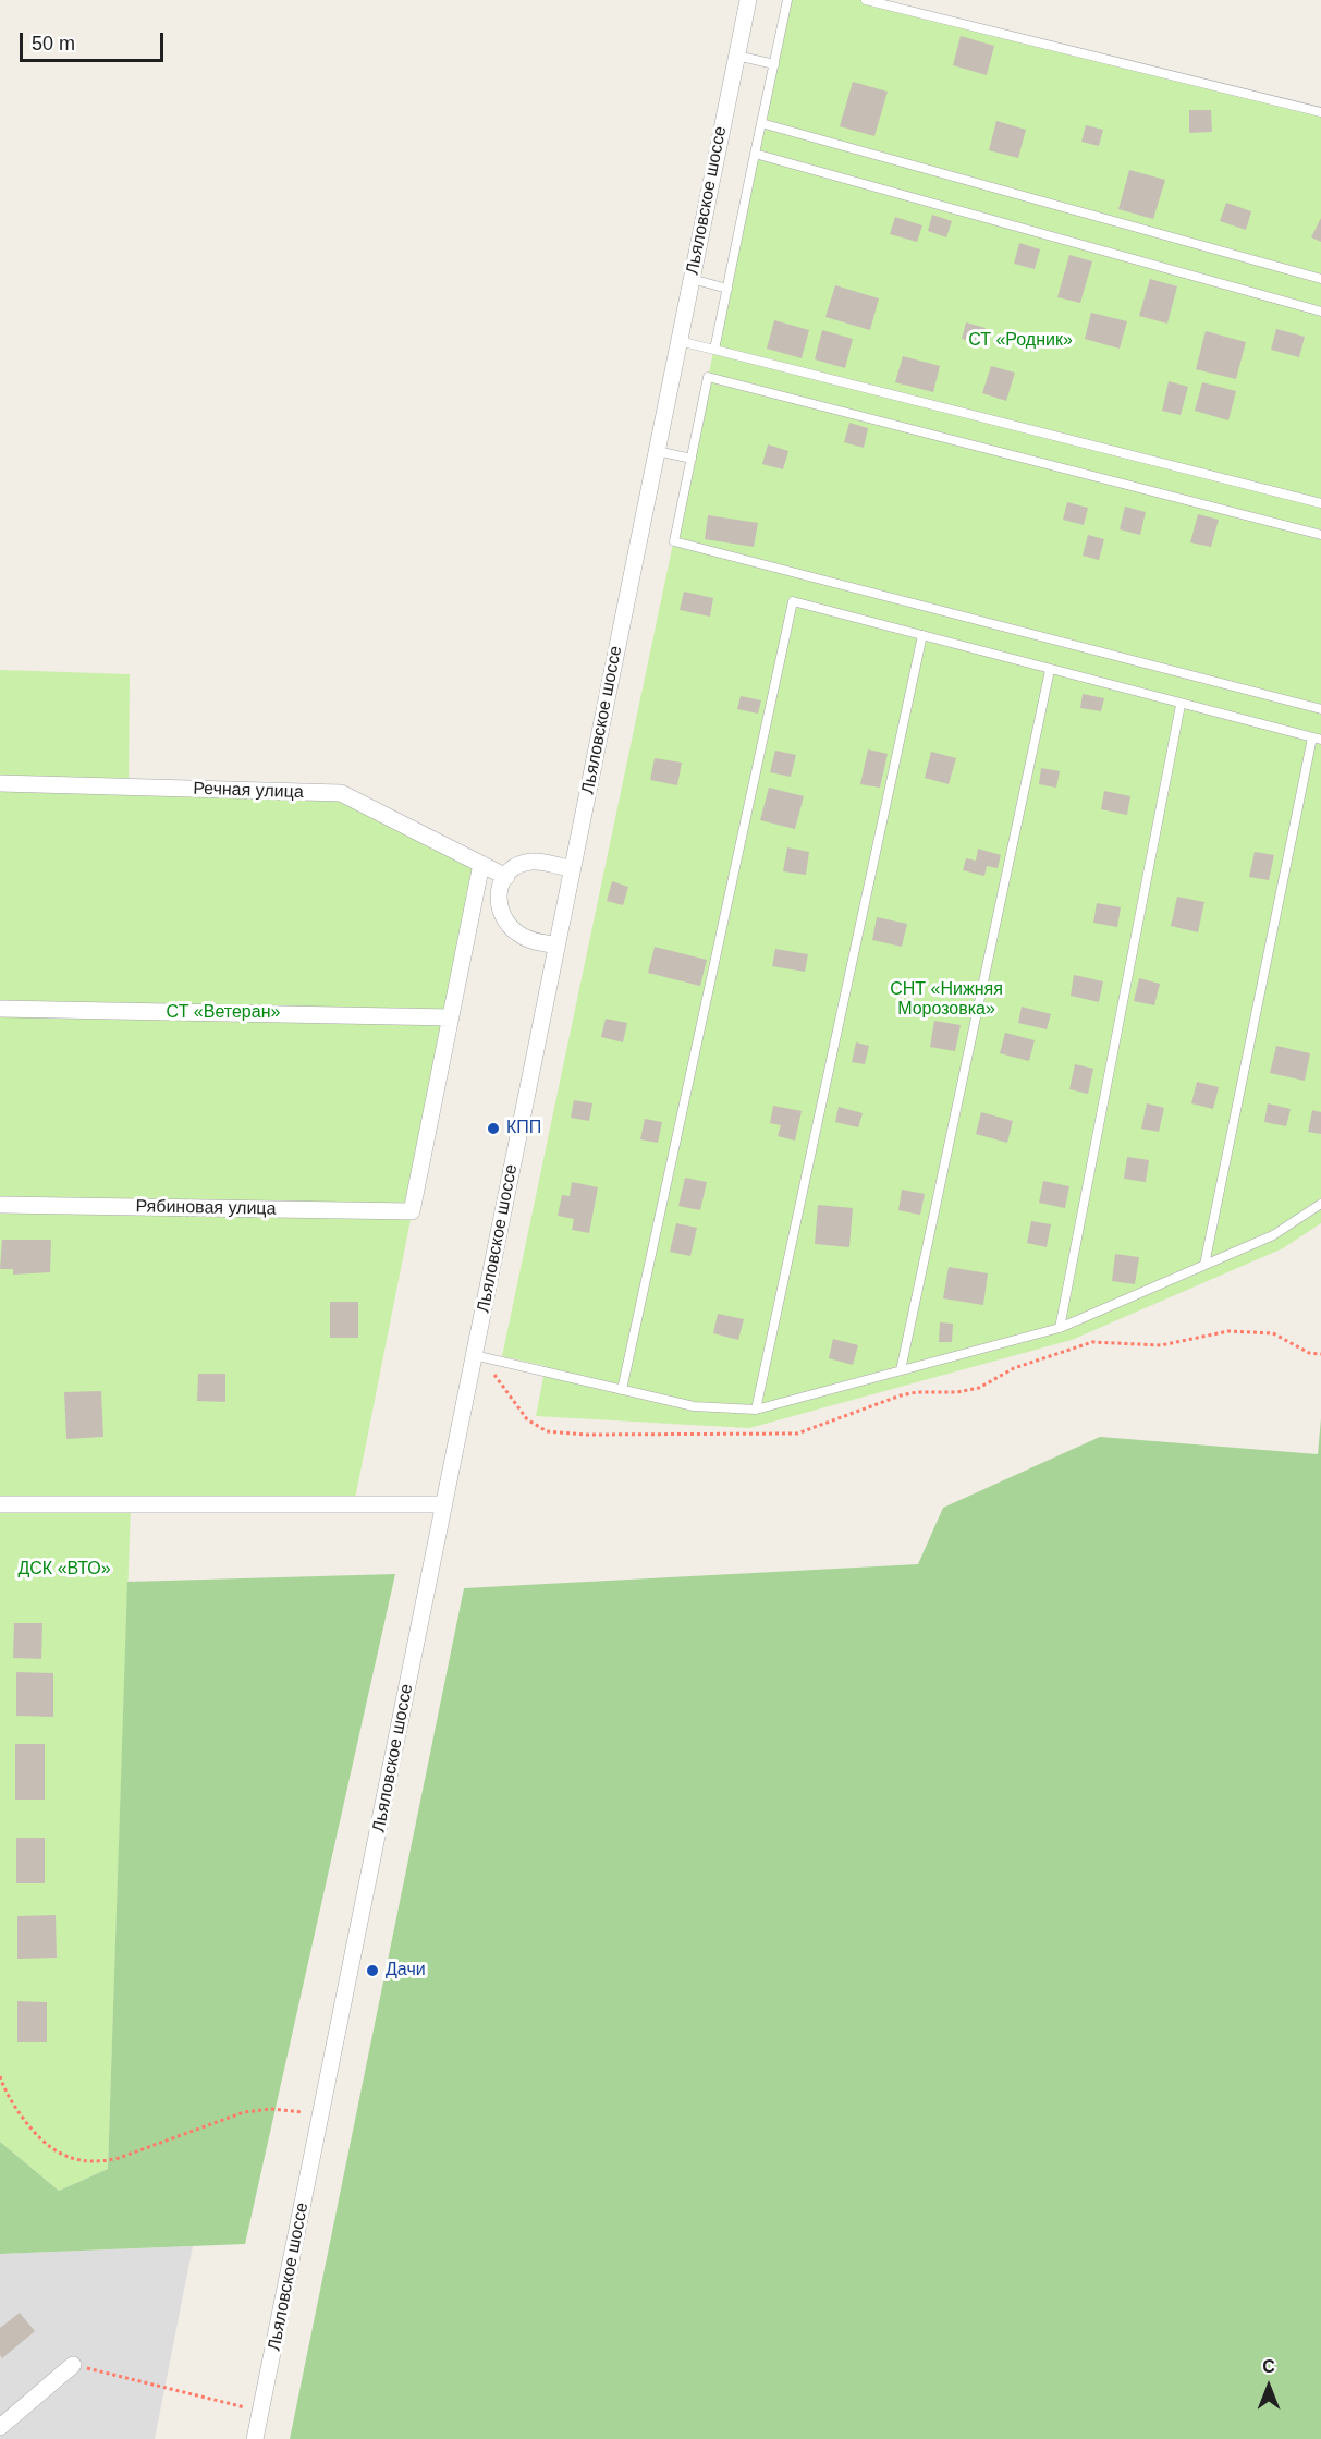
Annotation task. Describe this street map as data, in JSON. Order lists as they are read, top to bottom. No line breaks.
{"streets":{"street":["Льяловское шоссе","Речная улица","Рябиновая улица"]},"parks":["СТ «Родник»","СНТ «Нижняя Морозовка»","СТ «Ветеран»","ДСК «ВТО»"],"places":["КПП","Дачи"],"scale_bar":"50 m","north":"top"}
